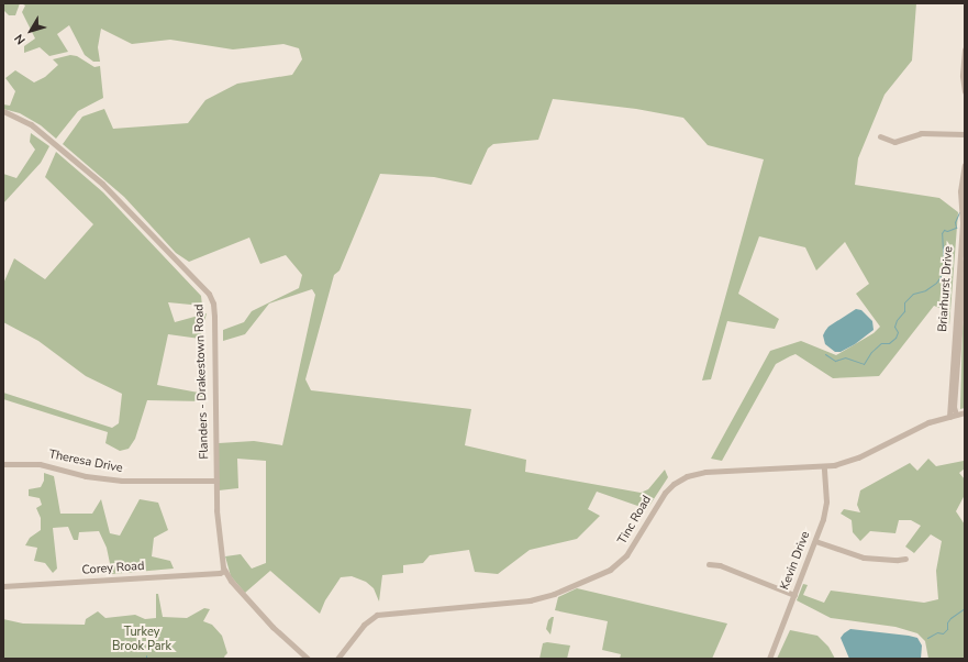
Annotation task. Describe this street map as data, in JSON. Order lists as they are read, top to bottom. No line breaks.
{"streets":{"street":["Briarhurst Drive","Flanders - Drakestown Road","Theresa Drive","Tinc Road","Kevin Drive","Corey Road"]},"crossings":[["Briarhurst Drive","Tinc Road"],["Flanders - Drakestown Road","Theresa Drive"],["Flanders - Drakestown Road","Corey Road"],["Tinc Road","Kevin Drive"]],"parks":["Turkey Brook Park"],"north":"bottom left"}
